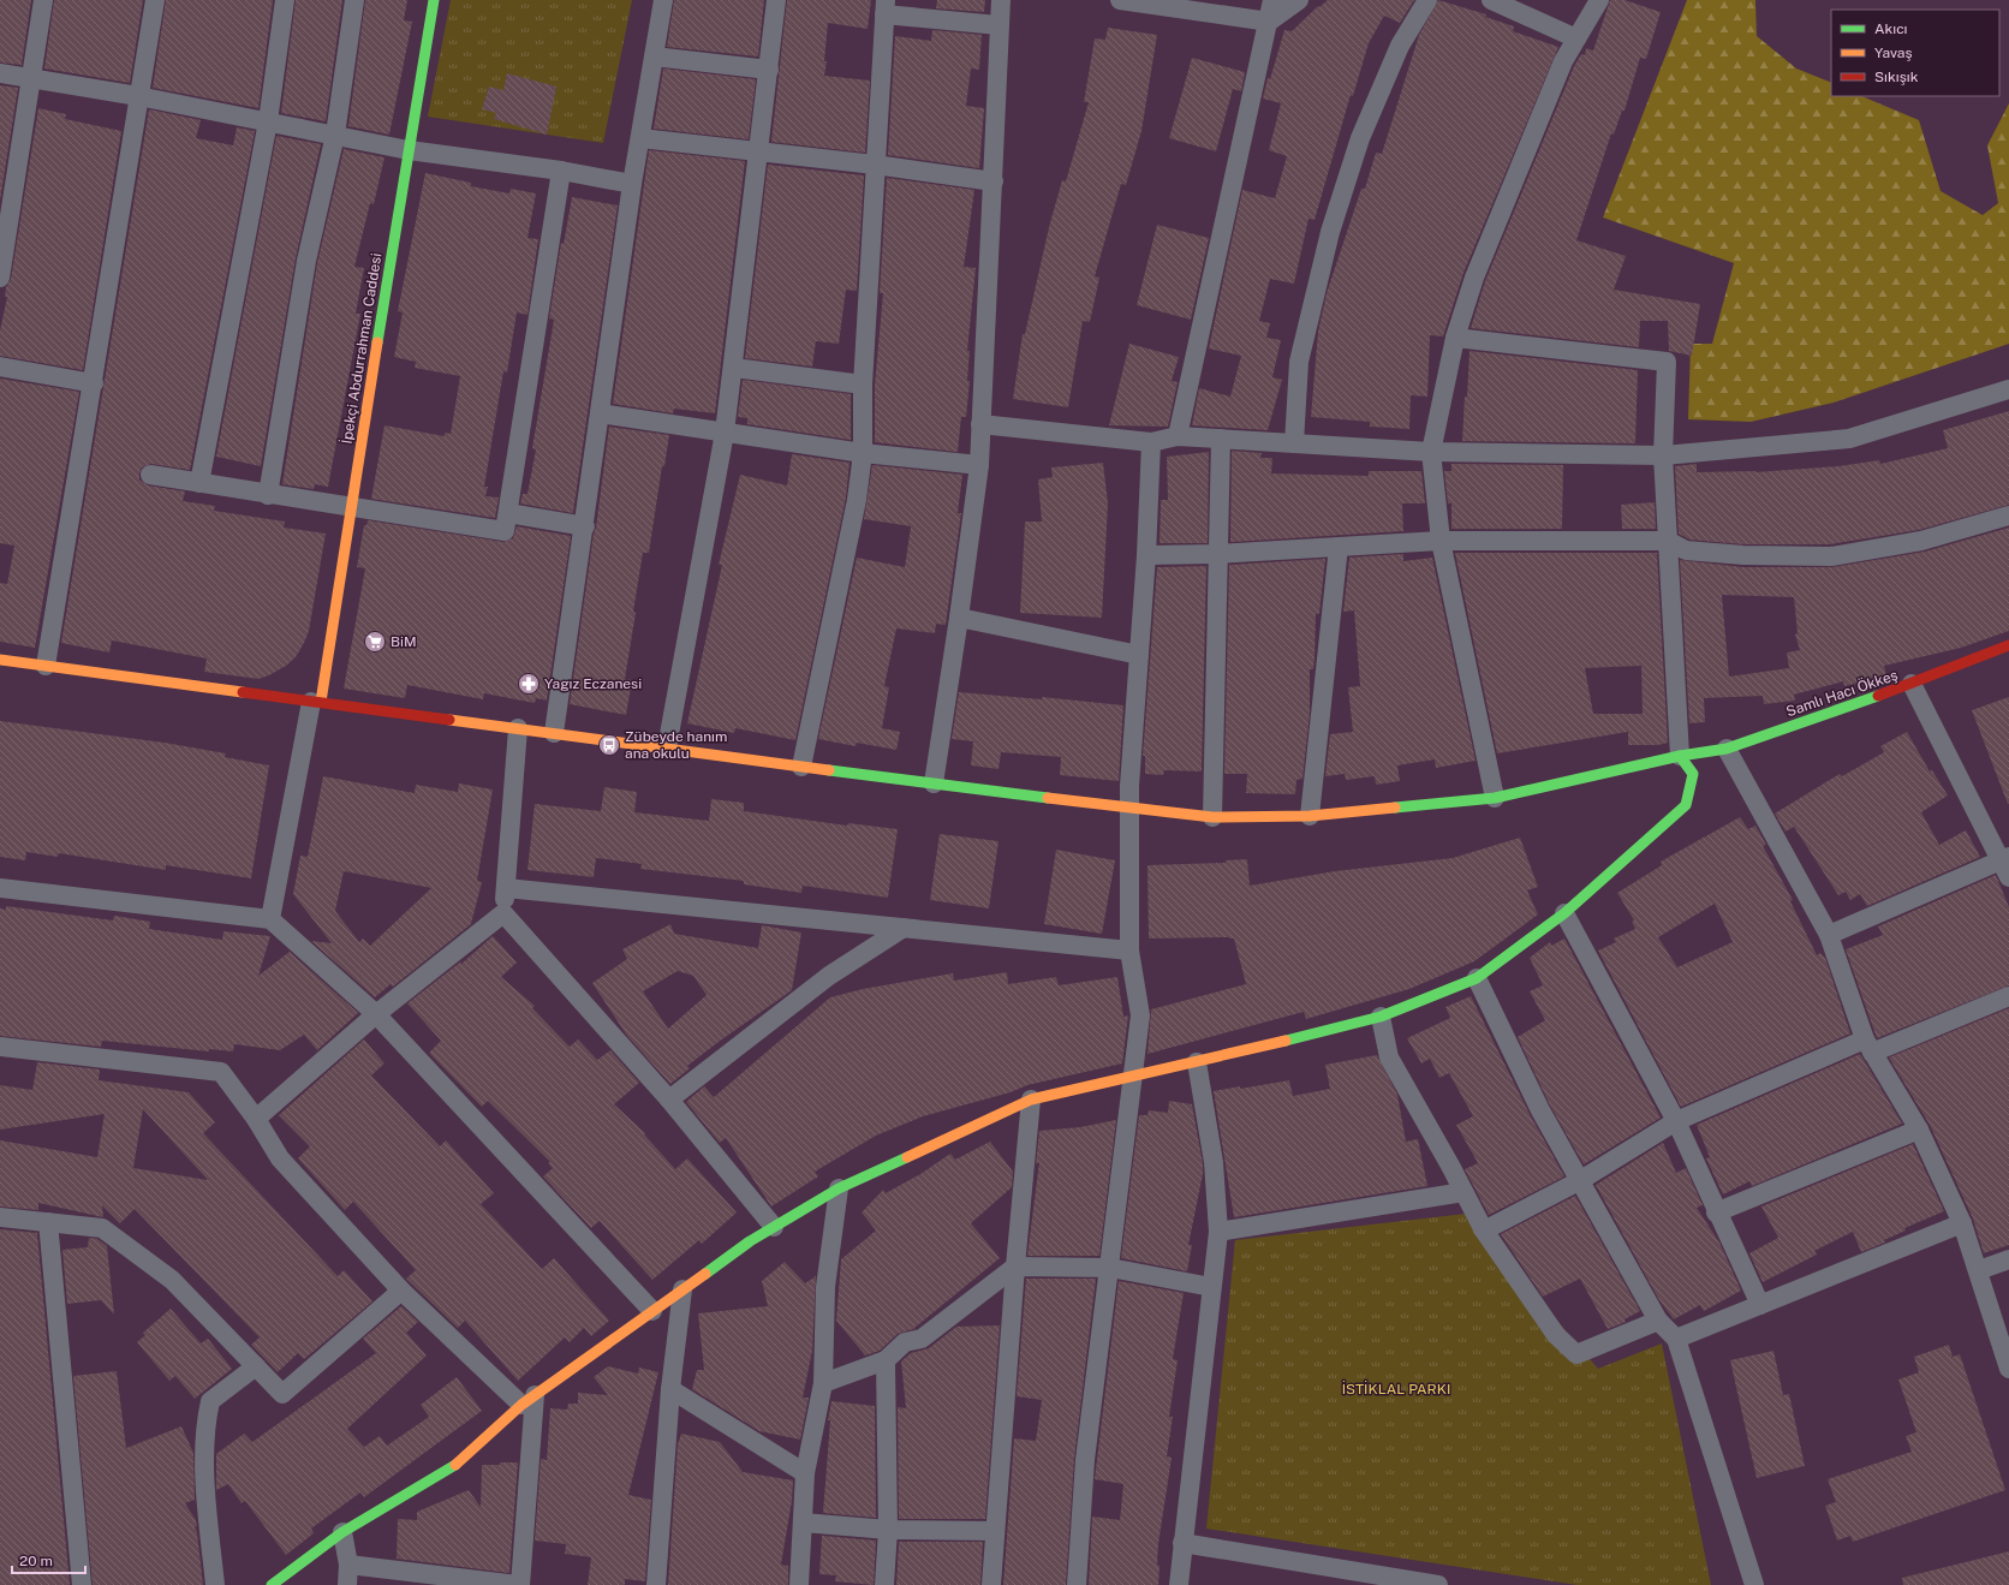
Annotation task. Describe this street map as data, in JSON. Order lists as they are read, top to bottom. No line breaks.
{"streets":{"street":["İpekçi Abdurrahman Caddesi","Samlı Hacı Ökkeş"]},"crossings":[["İpekçi Abdurrahman Caddesi","Samlı Hacı Ökkeş"]],"parks":["İSTİKLAL PARKI"],"places":{"supermarket":["BiM"],"pharmacy":["Yagız Eczanesi"],"bus stop":["Zübeyde hanım ana okulu"]},"legend":["Akıcı","Yavaş","Sıkışık"],"scale_bar":"20 m"}
